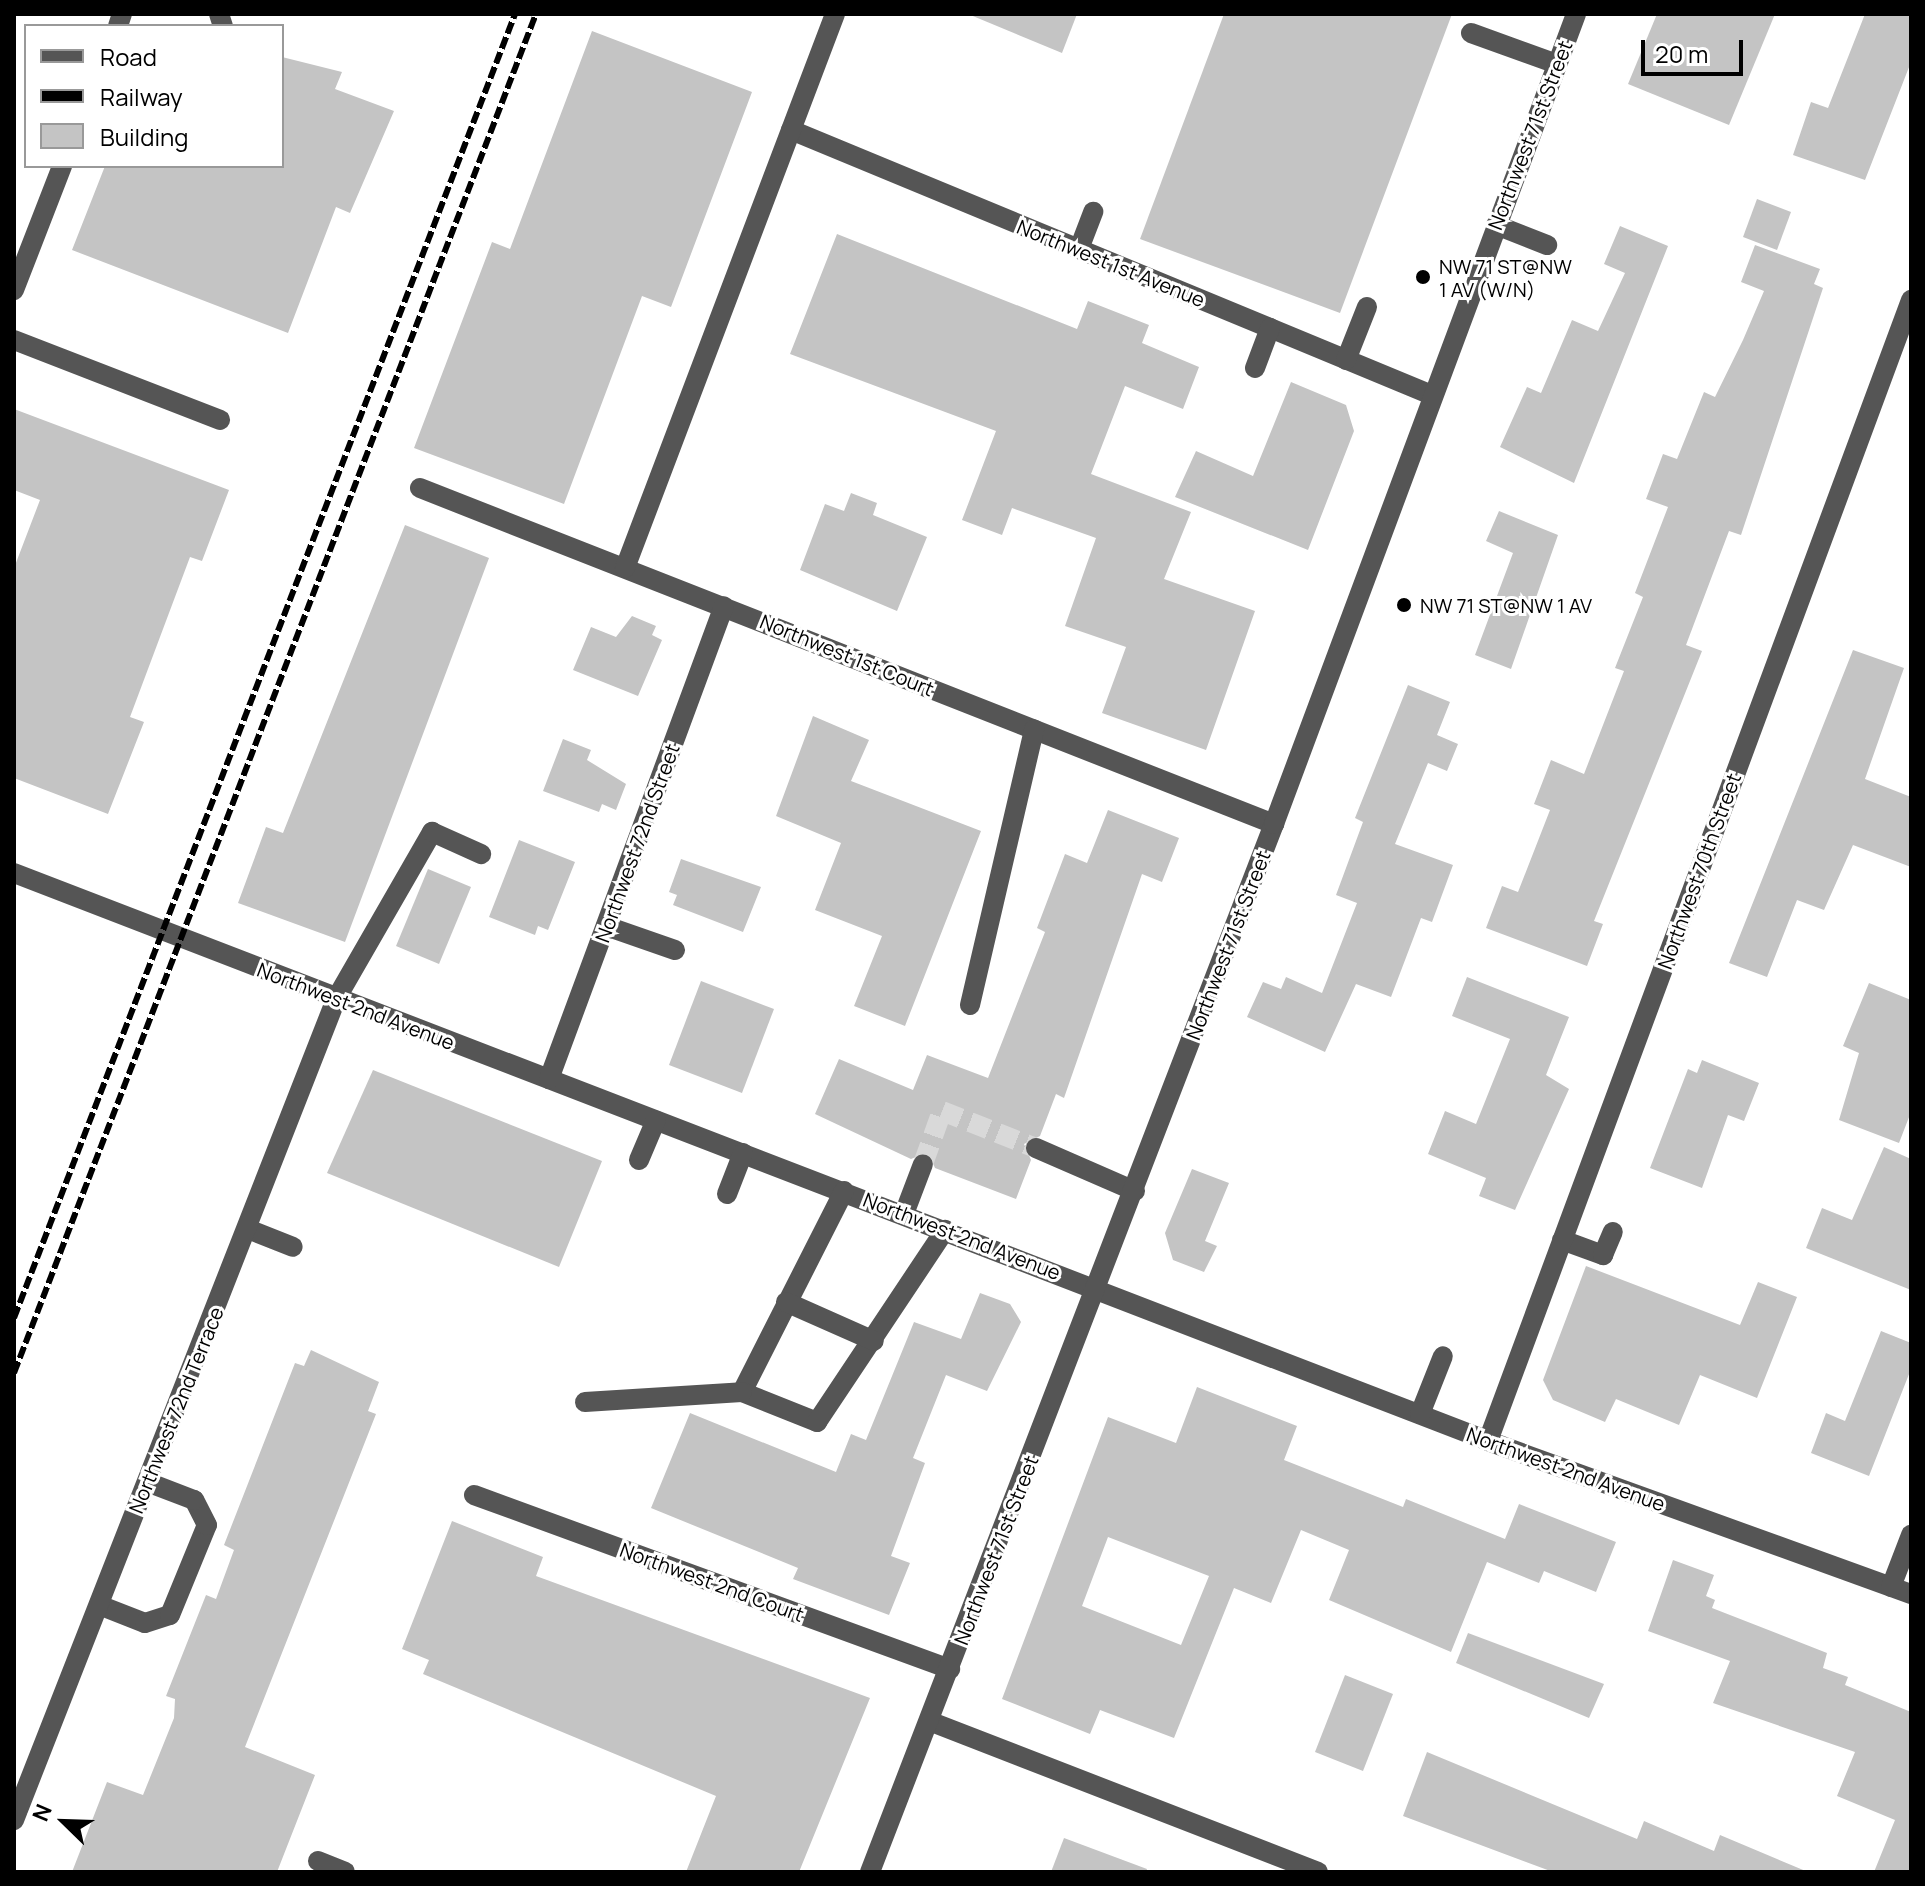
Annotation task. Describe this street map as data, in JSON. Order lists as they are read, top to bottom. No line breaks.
{"streets":{"street":["Northwest 71st Street","Northwest 1st Avenue","Northwest 1st Court","Northwest 72nd Street","Northwest 70th Street","Northwest 2nd Avenue","Northwest 72nd Terrace","Northwest 2nd Court"]},"crossings":[["Northwest 71st Street","Northwest 1st Avenue"],["Northwest 71st Street","Northwest 1st Court"],["Northwest 71st Street","Northwest 2nd Avenue"],["Northwest 71st Street","Northwest 2nd Court"],["Northwest 1st Court","Northwest 72nd Street"],["Northwest 72nd Street","Northwest 2nd Avenue"],["Northwest 70th Street","Northwest 2nd Avenue"],["Northwest 2nd Avenue","Northwest 72nd Terrace"]],"places":["NW 71 ST@NW 1 AV (W/N)","NW 71 ST@NW 1 AV"],"legend":["Road","Railway","Building"],"scale_bar":"20 m","north":"top left"}
